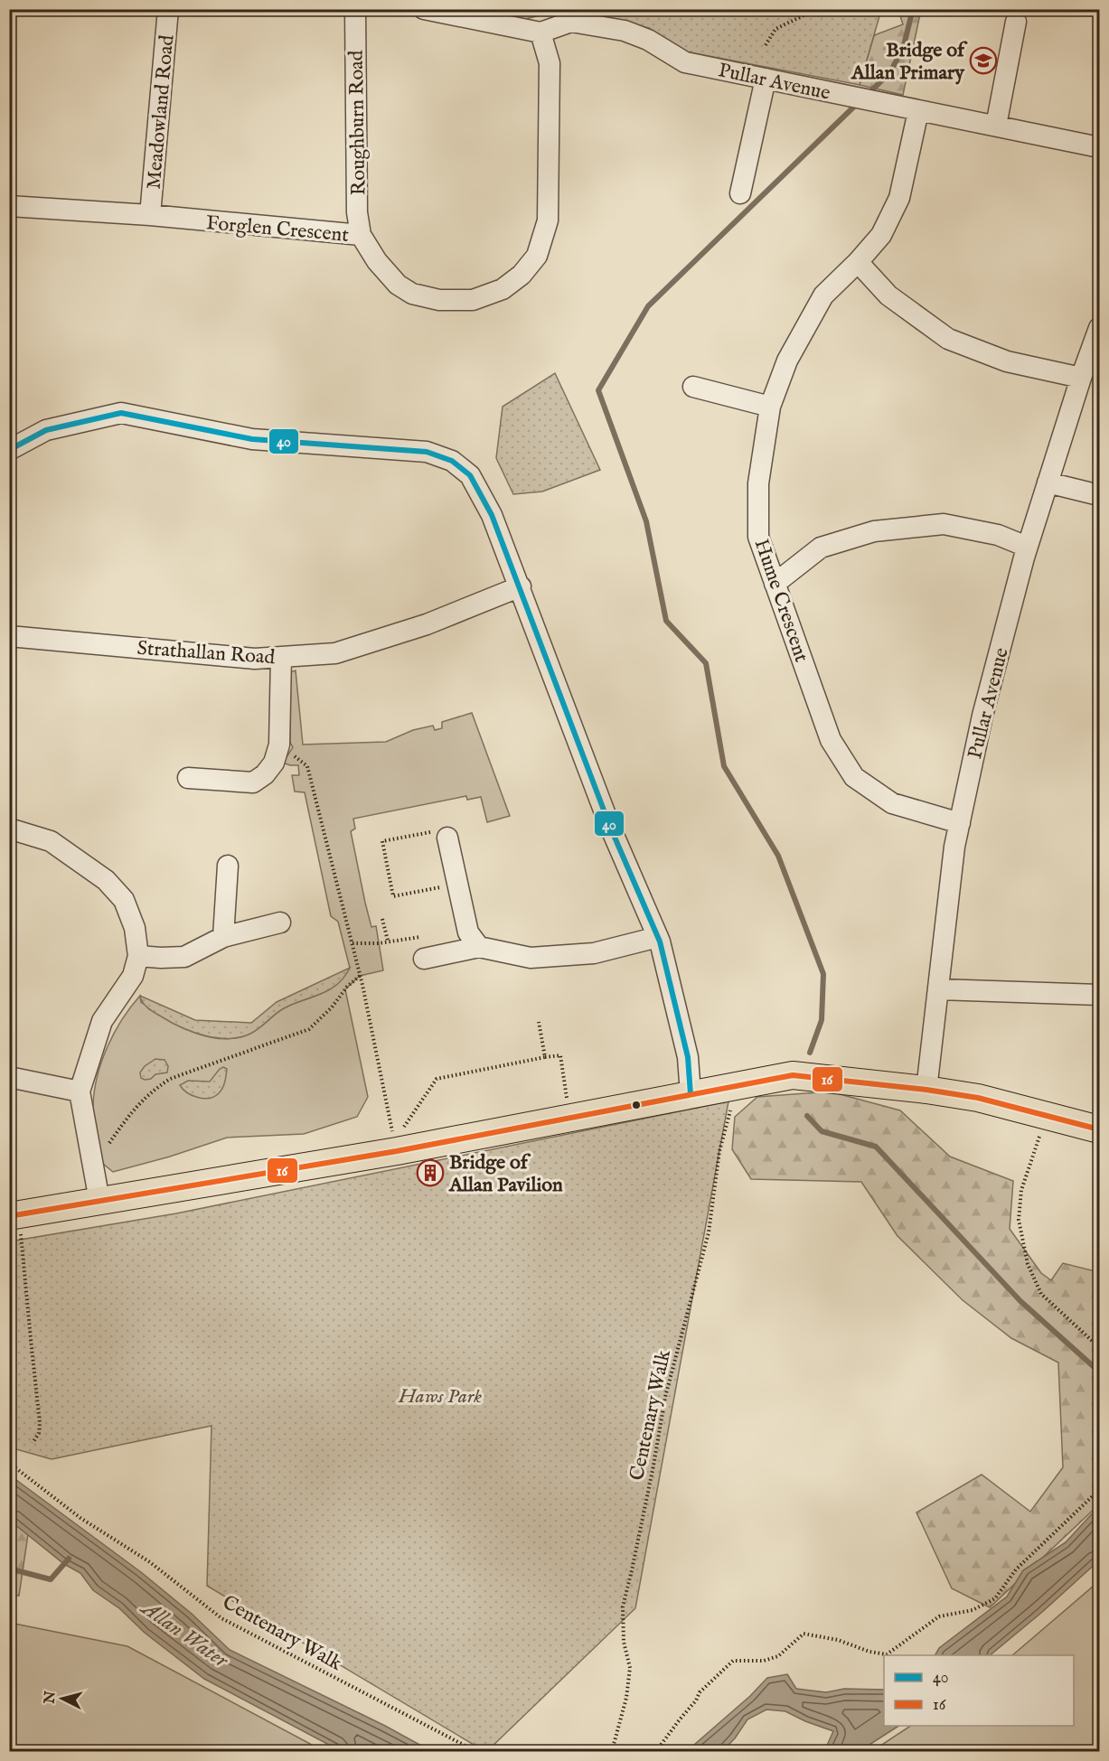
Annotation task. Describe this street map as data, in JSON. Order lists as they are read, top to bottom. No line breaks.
{"streets":{"street":["Pullar Avenue","Meadowland Road","Roughburn Road","Forglen Crescent","Hume Crescent","Strathallan Road"],"path":["Centenary Walk"]},"crossings":[["Pullar Avenue","Forglen Crescent"],["Pullar Avenue","Hume Crescent"],["Meadowland Road","Forglen Crescent"],["Roughburn Road","Forglen Crescent"]],"water":["Allan Water"],"parks":["Haws Park"],"places":{"school or university":["Bridge of Allan Primary"],"building":["Bridge of Allan Pavilion"]},"lines":["transit line 40","transit line 16"],"legend":["40","16"],"north":"left"}
